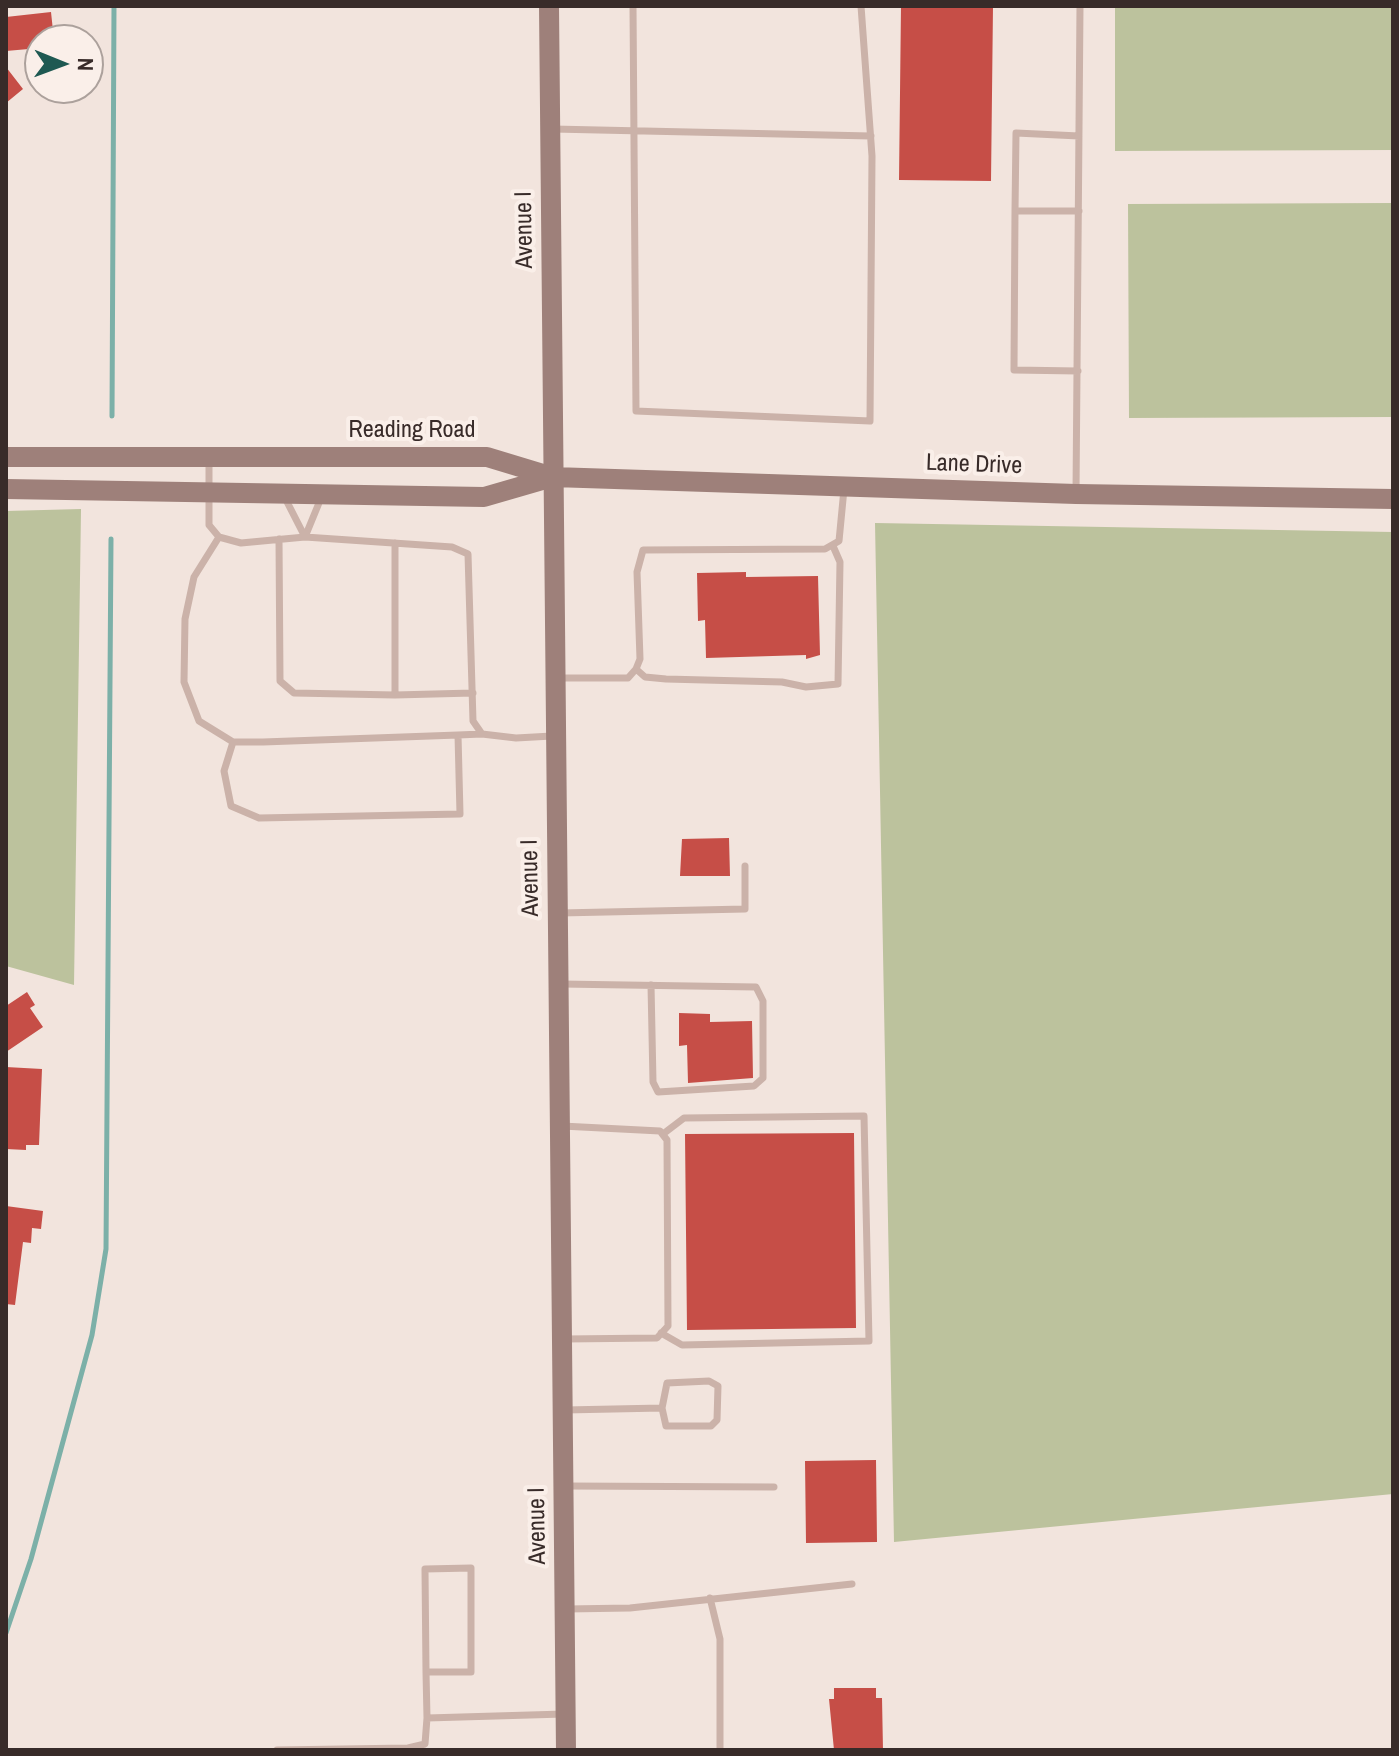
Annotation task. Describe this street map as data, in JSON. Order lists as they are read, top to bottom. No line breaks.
{"streets":{"main road":["Avenue I","Reading Road","Lane Drive"]},"crossings":[["Avenue I","Reading Road"],["Avenue I","Lane Drive"],["Reading Road","Lane Drive"]],"north":"right"}
